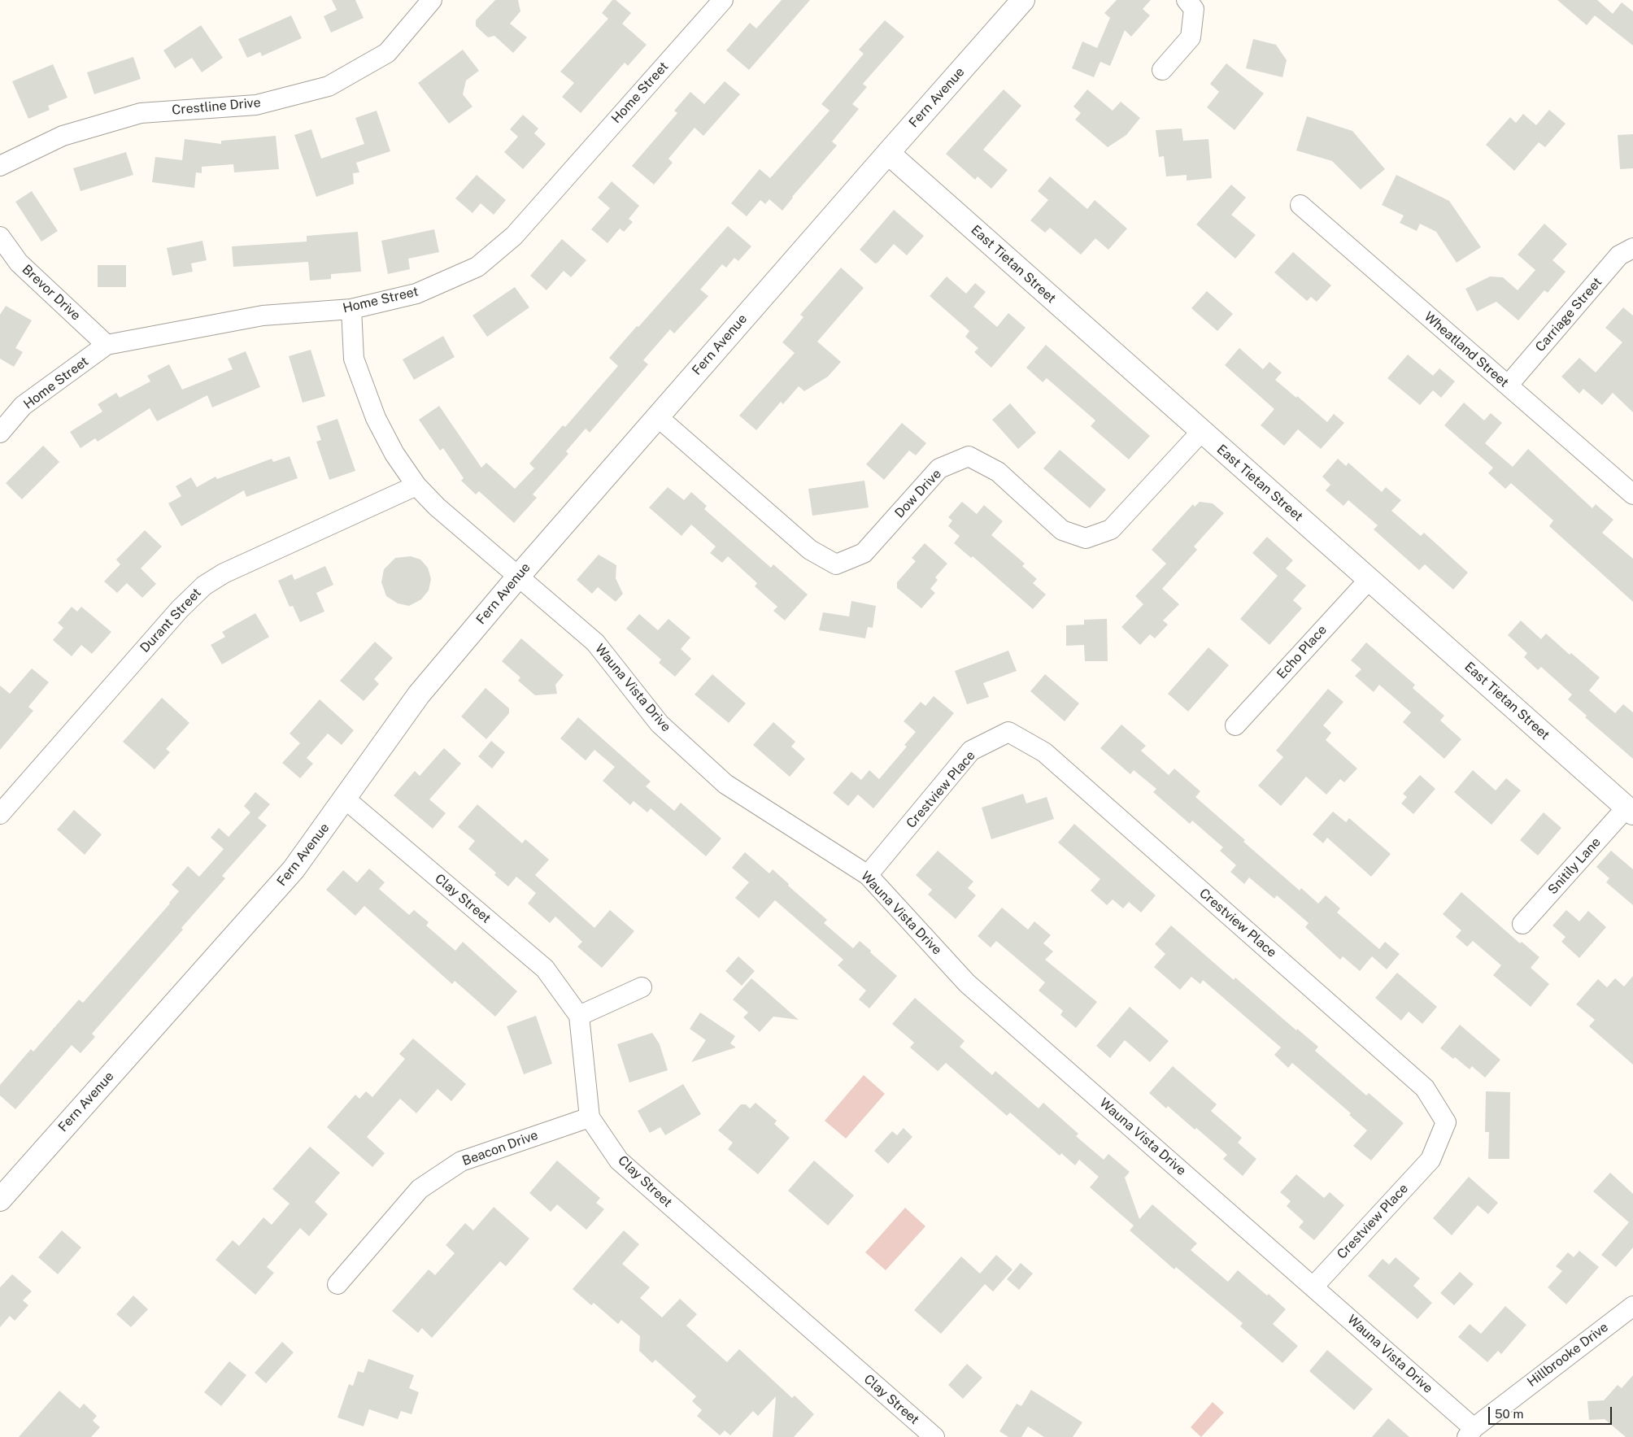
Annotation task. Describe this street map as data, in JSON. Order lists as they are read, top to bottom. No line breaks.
{"streets":{"main road":["Fern Avenue","East Tietan Street"],"street":["Home Street","Crestline Drive","Brevor Drive","Carriage Street","Wheatland Street","Dow Drive","Durant Street","Echo Place","Wauna Vista Drive","Crestview Place","Snitily Lane","Clay Street","Beacon Drive","Hillbrooke Drive"]},"crossings":[["Home Street","Brevor Drive"],["Home Street","Wauna Vista Drive"],["Fern Avenue","East Tietan Street"],["Fern Avenue","Dow Drive"],["Fern Avenue","Wauna Vista Drive"],["Fern Avenue","Clay Street"],["East Tietan Street","Dow Drive"],["East Tietan Street","Echo Place"],["East Tietan Street","Snitily Lane"],["Carriage Street","Wheatland Street"],["Durant Street","Wauna Vista Drive"],["Wauna Vista Drive","Crestview Place"],["Wauna Vista Drive","Hillbrooke Drive"],["Clay Street","Beacon Drive"]],"scale_bar":"50 m"}
